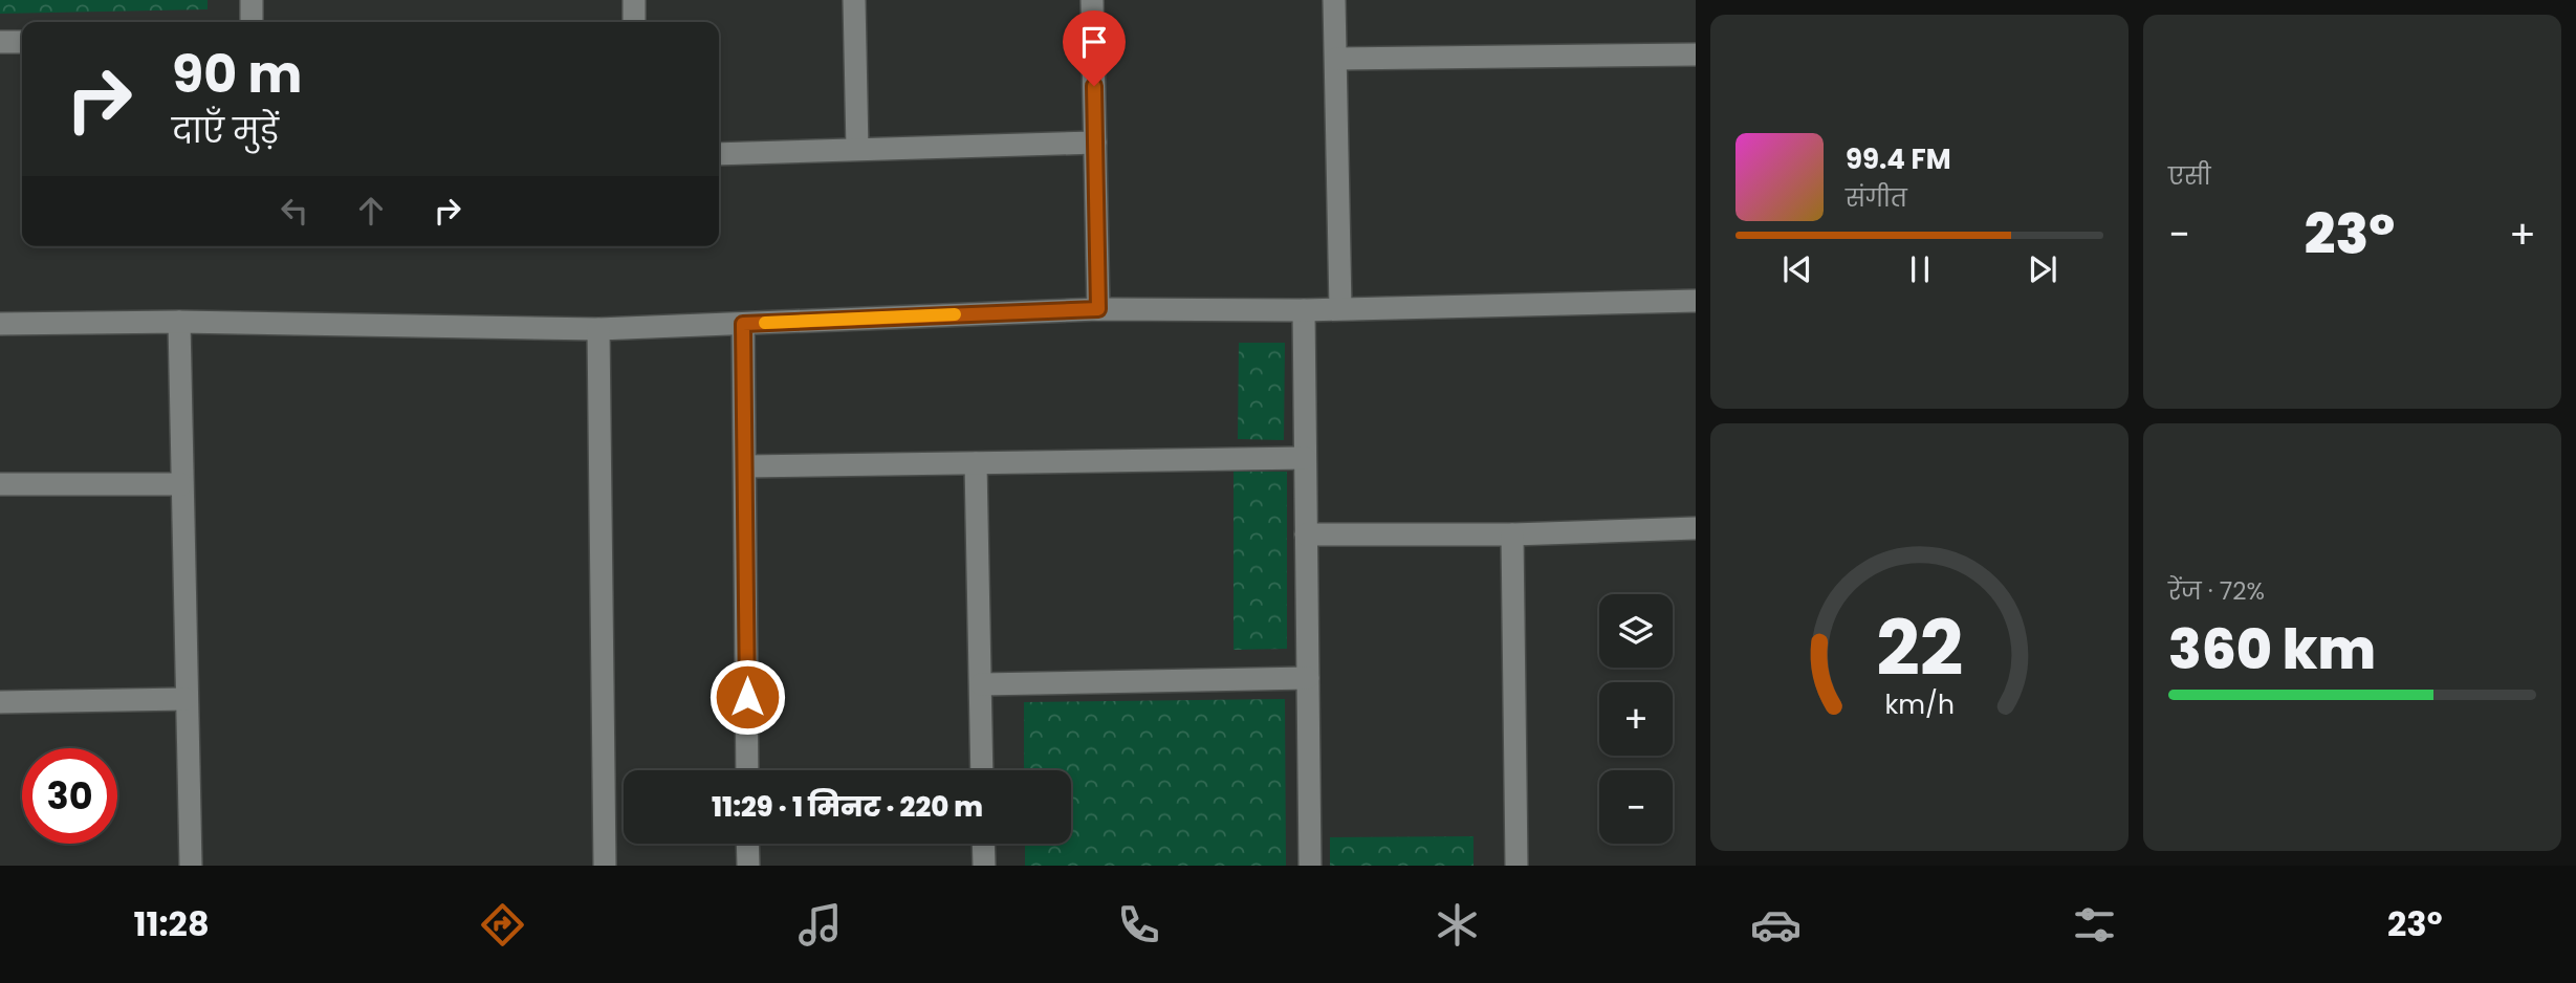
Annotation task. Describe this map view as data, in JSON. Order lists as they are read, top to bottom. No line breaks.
{"page":{"tile":["एसी",["रेंज · 72%","360 km"]],"turn":["90 m","दाएँ मुड़ें"],"song":["99.4 FM","संगीत"],"heat":["−","23°","+"],"map_buttons":["+","−"],"limit":"30","trip":"11:29 · 1 मिनट · 220 m","tabs":["11:28","23°"],"gauge":["22","km/h"]}}
